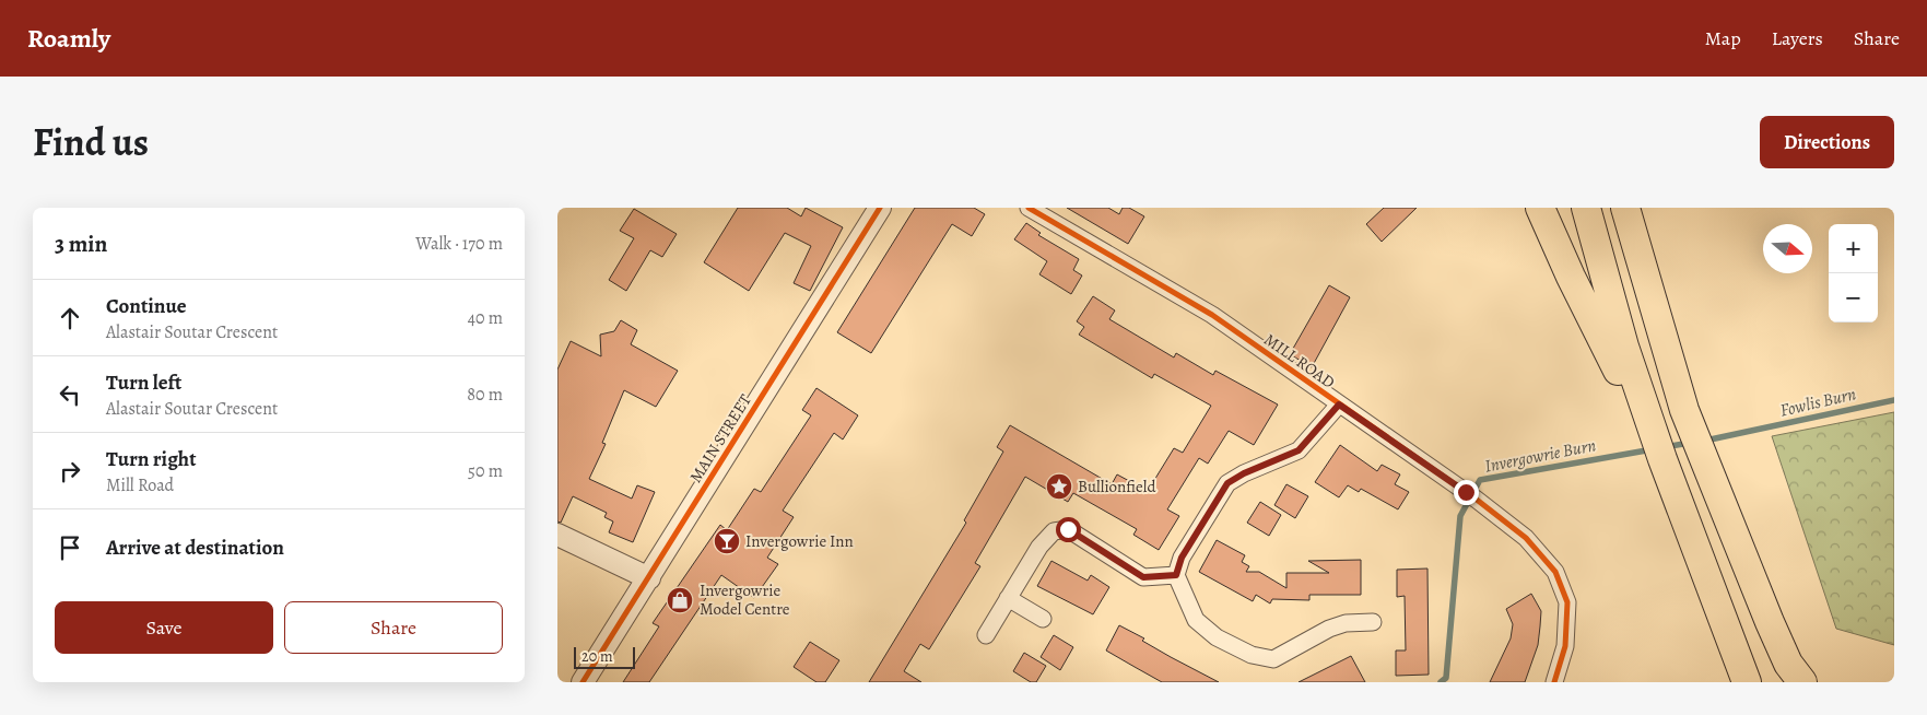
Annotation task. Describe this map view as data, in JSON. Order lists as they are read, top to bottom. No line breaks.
{"streets":{"street":["MILL ROAD","MAIN STREET"]},"water":["Fowlis Burn","Invergowrie Burn"],"places":{"place":["Bullionfield"],"bar":["Invergowrie Inn"],"shop":["Invergowrie Model Centre"]},"scale_bar":"20 m","north":"right","page":{"header":"Roamly","nav":["Map","Layers","Share"],"title":"Find us","buttons":["Directions",["Save","Share"]],"heading":["3 min","Walk · 170 m"],"map_buttons":["+","−"],"list":[["Continue","Alastair Soutar Crescent","40 m"],["Turn left","Alastair Soutar Crescent","80 m"],["Turn right","Mill Road","50 m"],"Arrive at destination"],"scale":"20 m"}}
